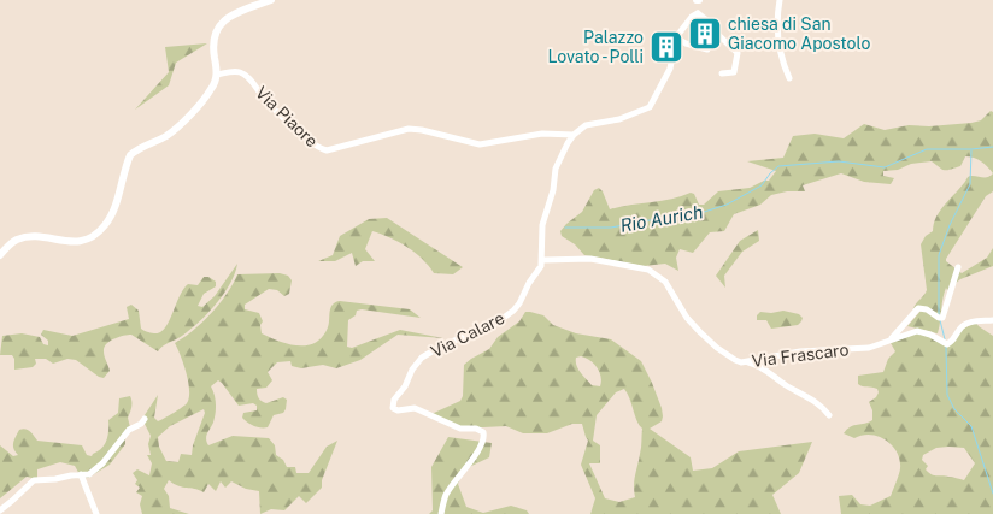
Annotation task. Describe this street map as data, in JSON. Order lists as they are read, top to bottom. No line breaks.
{"streets":{"street":["Via Piaore","Via Calare","Via Frascaro"]},"crossings":[["Via Calare","Via Frascaro"]],"water":["Rio Aurich"],"places":{"building":["chiesa di San Giacomo Apostolo","Palazzo Lovato - Polli"]}}
